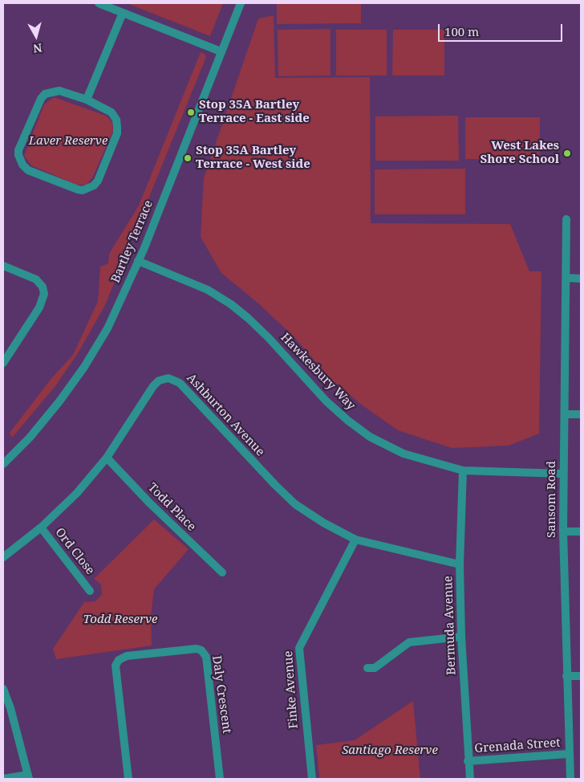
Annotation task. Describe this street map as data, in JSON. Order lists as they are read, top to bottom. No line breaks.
{"streets":{"street":["Bartley Terrace","Hawkesbury Way","Ashburton Avenue","Sansom Road","Todd Place","Ord Close","Bermuda Avenue","Finke Avenue","Daly Crescent","Grenada Street"]},"crossings":[["Bartley Terrace","Hawkesbury Way"],["Hawkesbury Way","Sansom Road"],["Hawkesbury Way","Bermuda Avenue"],["Ashburton Avenue","Todd Place"],["Ashburton Avenue","Ord Close"],["Ashburton Avenue","Bermuda Avenue"],["Ashburton Avenue","Finke Avenue"],["Sansom Road","Grenada Street"],["Bermuda Avenue","Grenada Street"]],"parks":["Laver Reserve","Todd Reserve","Santiago Reserve"],"places":["Stop 35A Bartley Terrace - East side","West Lakes Shore School","Stop 35A Bartley Terrace - West side"],"scale_bar":"100 m","north":"bottom"}
